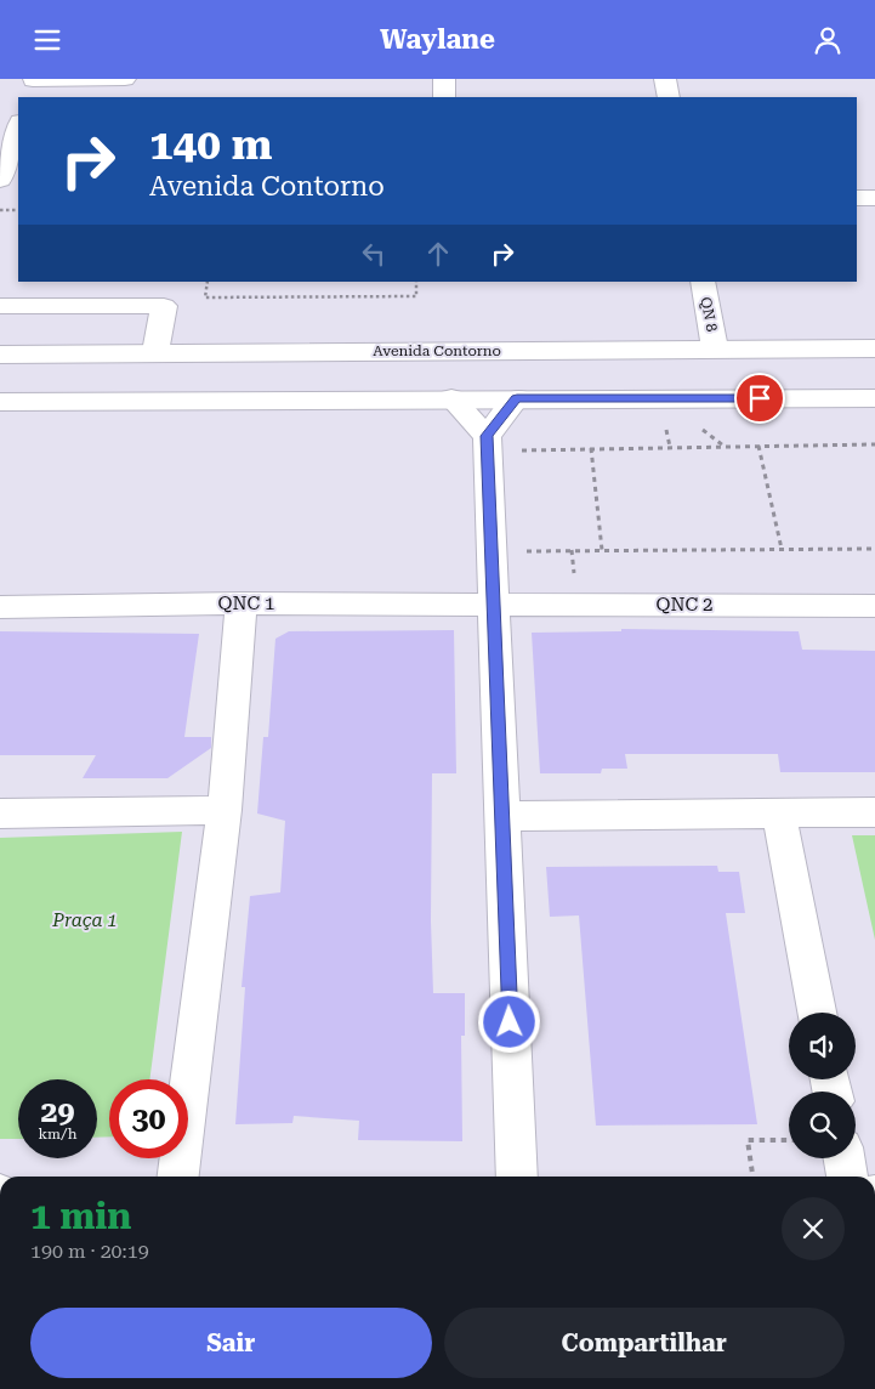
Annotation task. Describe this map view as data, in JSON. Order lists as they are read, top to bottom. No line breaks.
{"streets":{"street":["QN 8","Avenida Contorno","QNC 1","QNC 2"]},"crossings":[["QN 8","Avenida Contorno"],["QNC 1","QNC 2"]],"parks":["Praça 1"],"page":{"header":"Waylane","turn":["140 m","Avenida Contorno"],"speed":"29 km/h","limit":"30","heading":["1 min","190 m · 20:19"],"buttons":["Sair","Compartilhar"]}}
